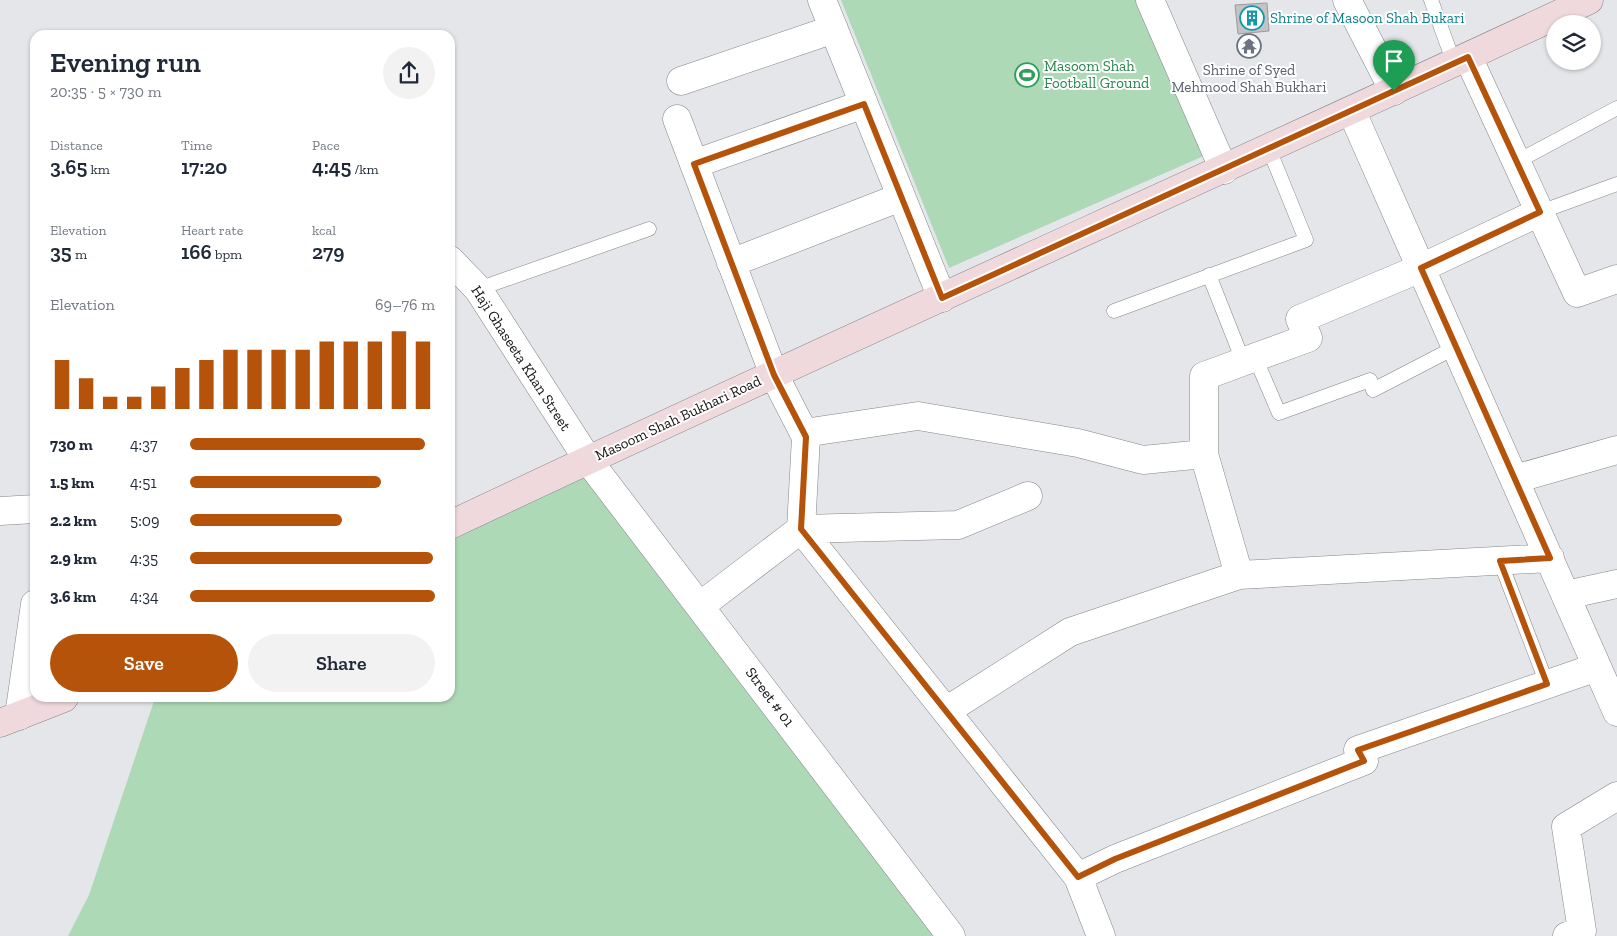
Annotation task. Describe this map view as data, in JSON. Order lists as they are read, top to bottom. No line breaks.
{"streets":{"street":["Haji Ghaseeta Khan Street","Masoom Shah Bukhari Road","Street # 01"]},"crossings":[["Haji Ghaseeta Khan Street","Masoom Shah Bukhari Road"],["Haji Ghaseeta Khan Street","Street # 01"],["Masoom Shah Bukhari Road","Street # 01"]],"places":{"building":["Shrine of Masoon Shah Bukari"],"temple":["Shrine of Syed Mehmood Shah Bukhari"],"sports":["Masoom Shah Football Ground"]},"page":{"heading":["Evening run","20:35 · 5 × 730 m"],"stats":[["Distance","3.65 km"],["Time","17:20"],["Pace","4:45 /km"],["Elevation","35 m"],["Heart rate","166 bpm"],["kcal","279"]],"chart":["Elevation","69–76 m"],"list":[{"name":"730 m","note":"4:37"},{"name":"1.5 km","note":"4:51"},{"name":"2.2 km","note":"5:09"},{"name":"2.9 km","note":"4:35"},{"name":"3.6 km","note":"4:34"}],"buttons":["Save","Share"]}}
